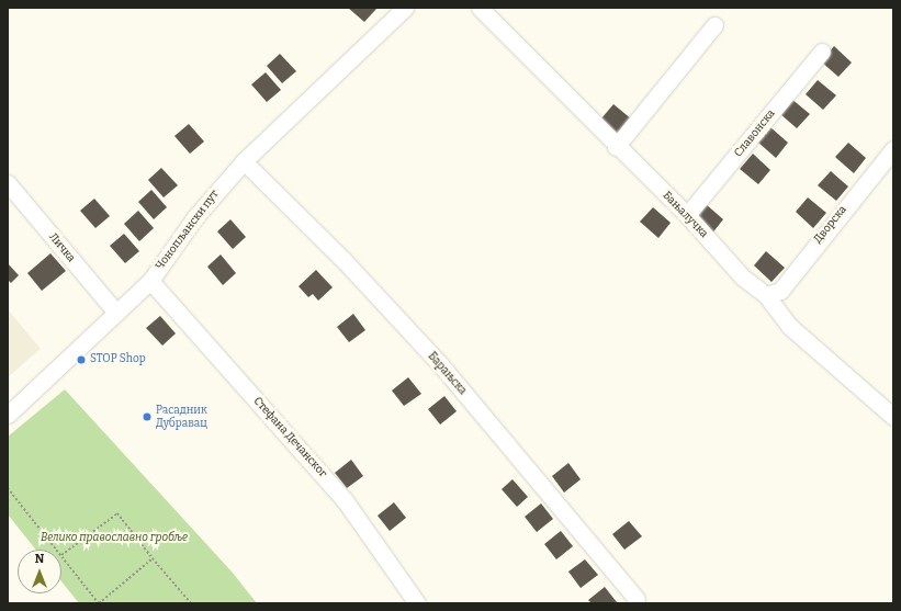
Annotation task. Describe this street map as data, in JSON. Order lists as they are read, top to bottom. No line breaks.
{"streets":{"street":["Славонска","Бањалучка","Дворска","Чонопљански пут","Личка","Барањска","Стефана Дечанског"]},"crossings":[["Славонска","Бањалучка"],["Бањалучка","Дворска"],["Чонопљански пут","Личка"],["Чонопљански пут","Барањска"],["Чонопљански пут","Стефана Дечанског"]],"parks":["Велико православно гробље"],"places":["STOP Shop","Расадник Дубравац"],"north":"top"}
